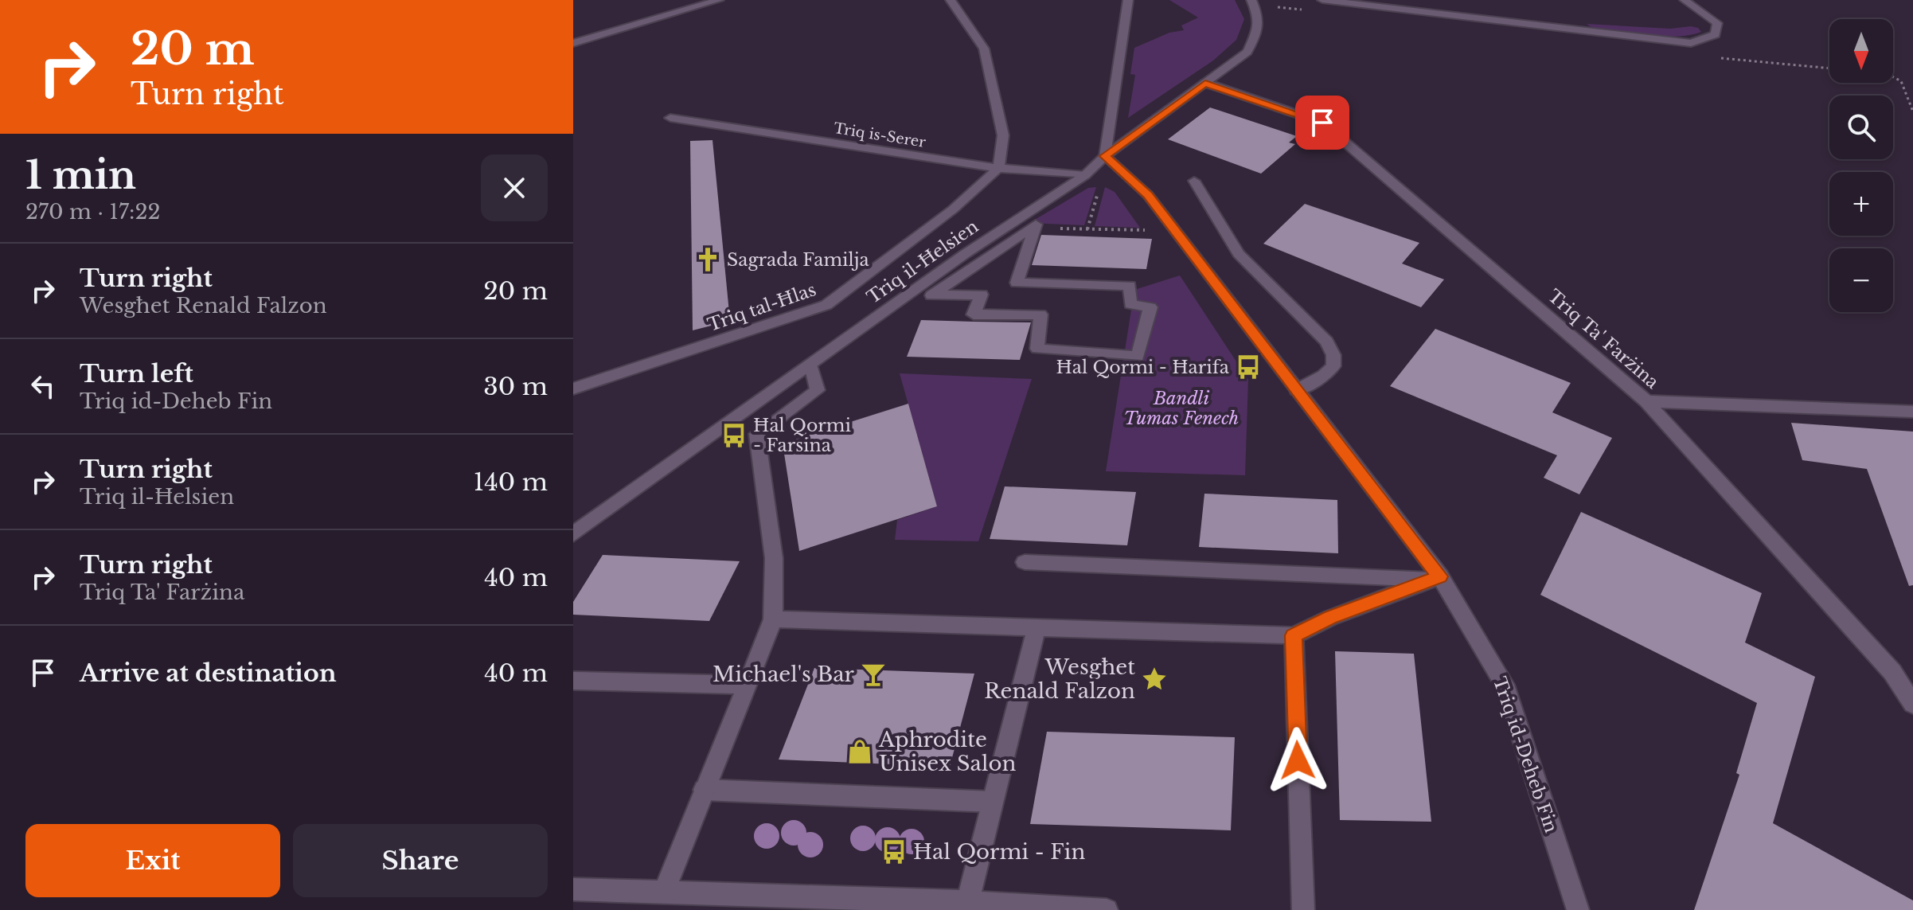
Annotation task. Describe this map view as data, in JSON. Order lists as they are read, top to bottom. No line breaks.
{"streets":{"street":["Triq is-Serer","Triq il-Ħelsien","Triq tal-Ħlas","Triq Ta' Farżina","Triq id-Deheb Fin"]},"crossings":[["Triq is-Serer","Triq il-Ħelsien"],["Triq is-Serer","Triq tal-Ħlas"],["Triq il-Ħelsien","Triq Ta' Farżina"],["Triq il-Ħelsien","Triq id-Deheb Fin"]],"parks":["Bandli Tumas Fenech"],"places":{"church":["Sagrada Familja"],"bus stop":["Ħal Qormi - Ħarifa","Ħal Qormi - Farsina","Ħal Qormi - Fin"],"bar":["Michael's Bar"],"place":["Wesgħet Renald Falzon"],"shop":["Aphrodite Unisex Salon"]},"north":"bottom","page":{"turn":["20 m","Turn right"],"map_buttons":["+","−"],"heading":["1 min","270 m · 17:22"],"list":[{"name":"Turn right","note":"Wesgħet Renald Falzon","value":"20 m"},{"name":"Turn left","note":"Triq id-Deheb Fin","value":"30 m"},{"name":"Turn right","note":"Triq il-Ħelsien","value":"140 m"},{"name":"Turn right","note":"Triq Ta' Farżina","value":"40 m"},{"name":"Arrive at destination","value":"40 m"}],"buttons":["Exit","Share"]}}
